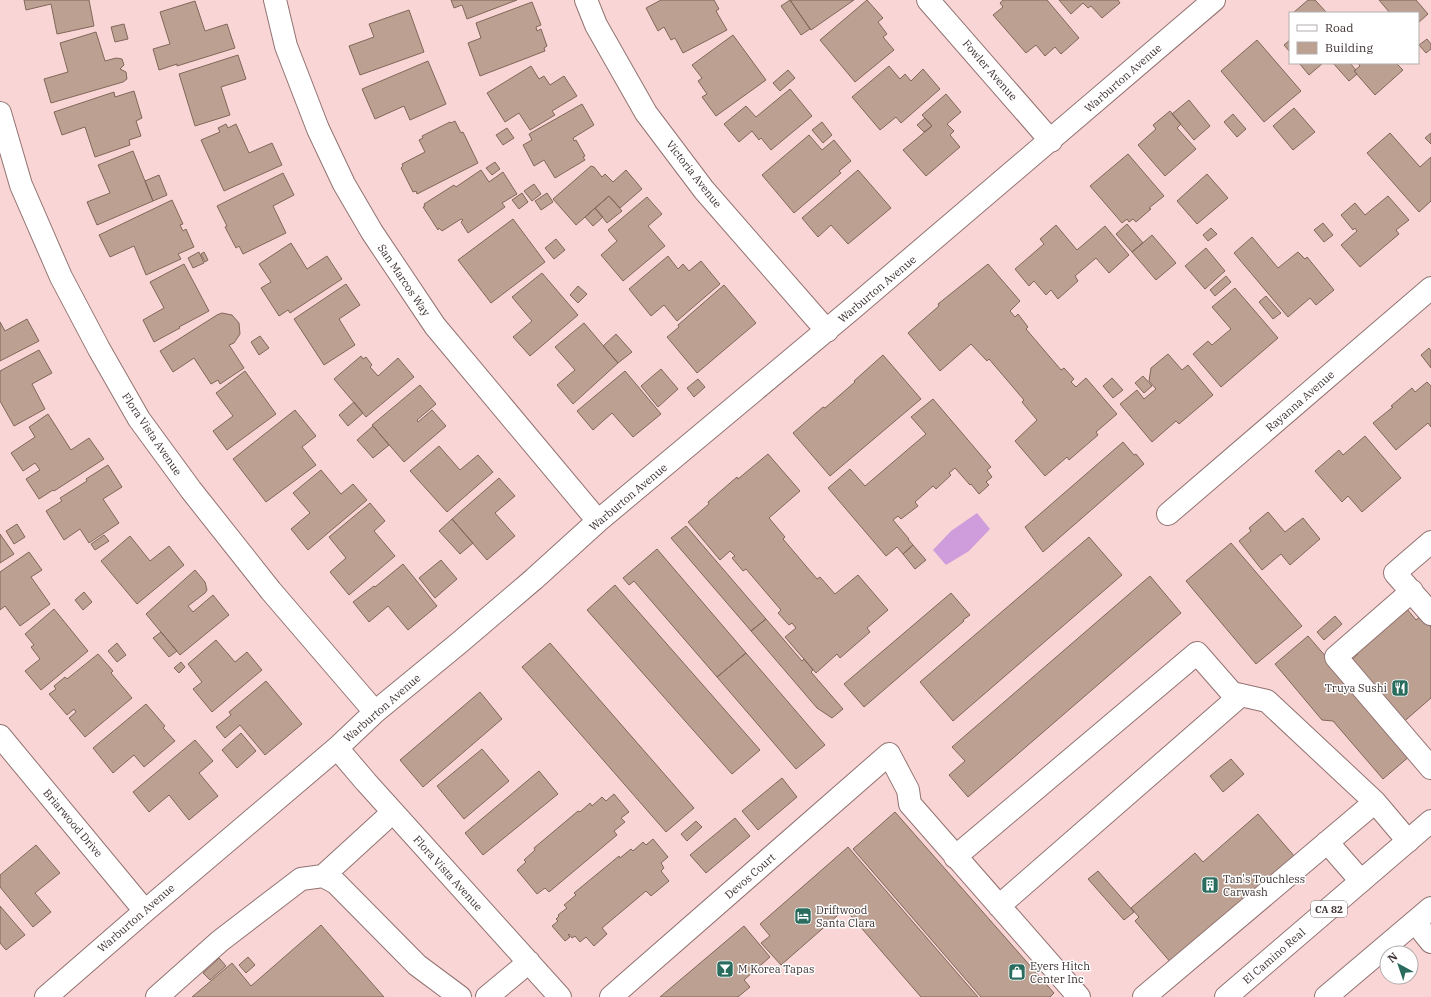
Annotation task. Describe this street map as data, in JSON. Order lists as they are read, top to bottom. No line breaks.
{"streets":{"street":["Fowler Avenue","Warburton Avenue","Victoria Avenue","San Marcos Way","Rayanna Avenue","Flora Vista Avenue","Briarwood Drive","Devos Court","CA 82","El Camino Real"]},"crossings":[["Fowler Avenue","Warburton Avenue"],["Warburton Avenue","Victoria Avenue"],["Warburton Avenue","San Marcos Way"],["Warburton Avenue","Flora Vista Avenue"],["Warburton Avenue","Briarwood Drive"]],"places":{"restaurant":["Truya Sushi"],"building":["Tan's Touchless Carwash"],"hotel":["Driftwood Santa Clara"],"bar":["M Korea Tapas"],"shop":["Eyers Hitch Center Inc"]},"legend":["Road","Building"],"north":"top left"}
